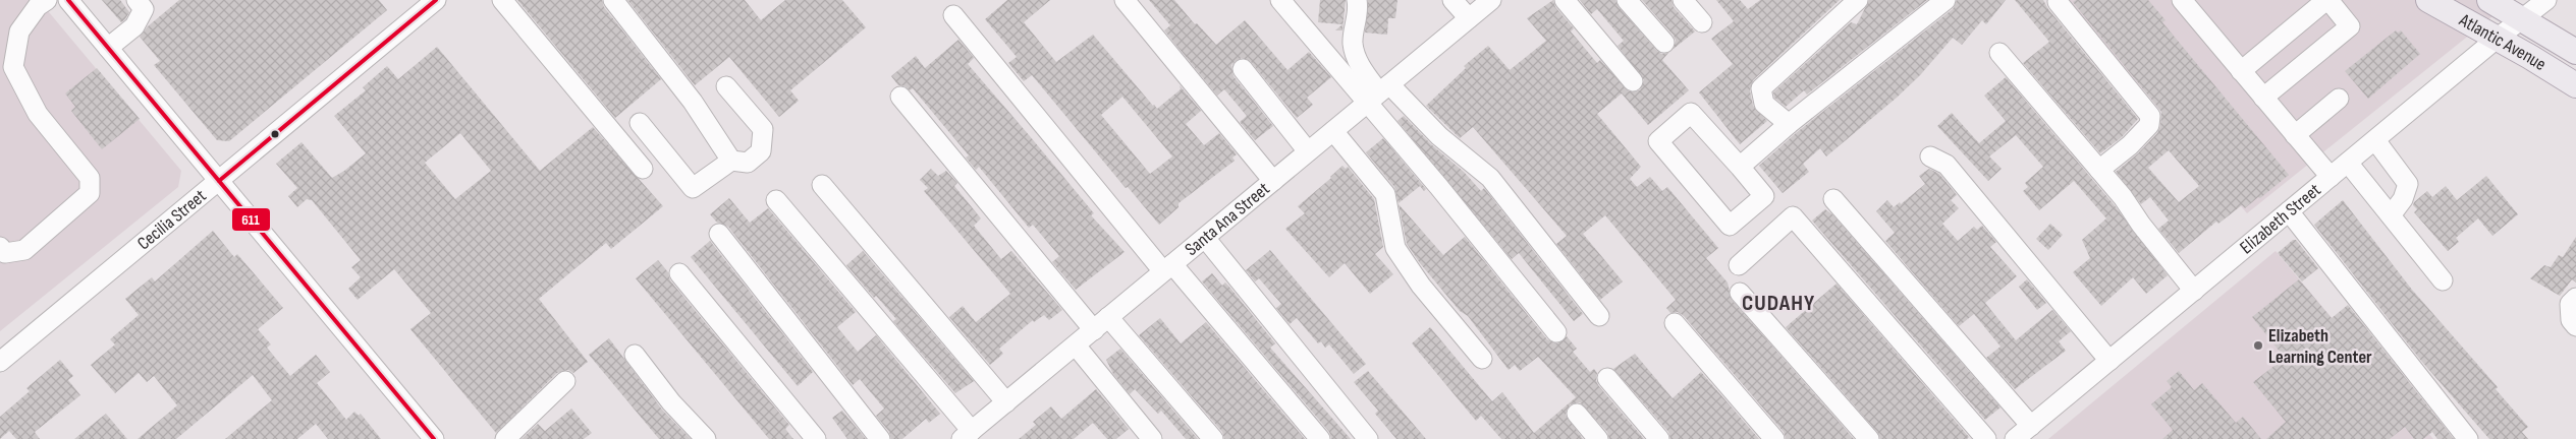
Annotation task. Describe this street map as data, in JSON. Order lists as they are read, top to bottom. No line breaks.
{"streets":{"main road":["Atlantic Avenue"],"street":["Elizabeth Street","Santa Ana Street","Cecilia Street"]},"crossings":[["Atlantic Avenue","Elizabeth Street"]],"districts":["CUDAHY"],"places":["Elizabeth Learning Center"],"lines":["transit line 611"]}
